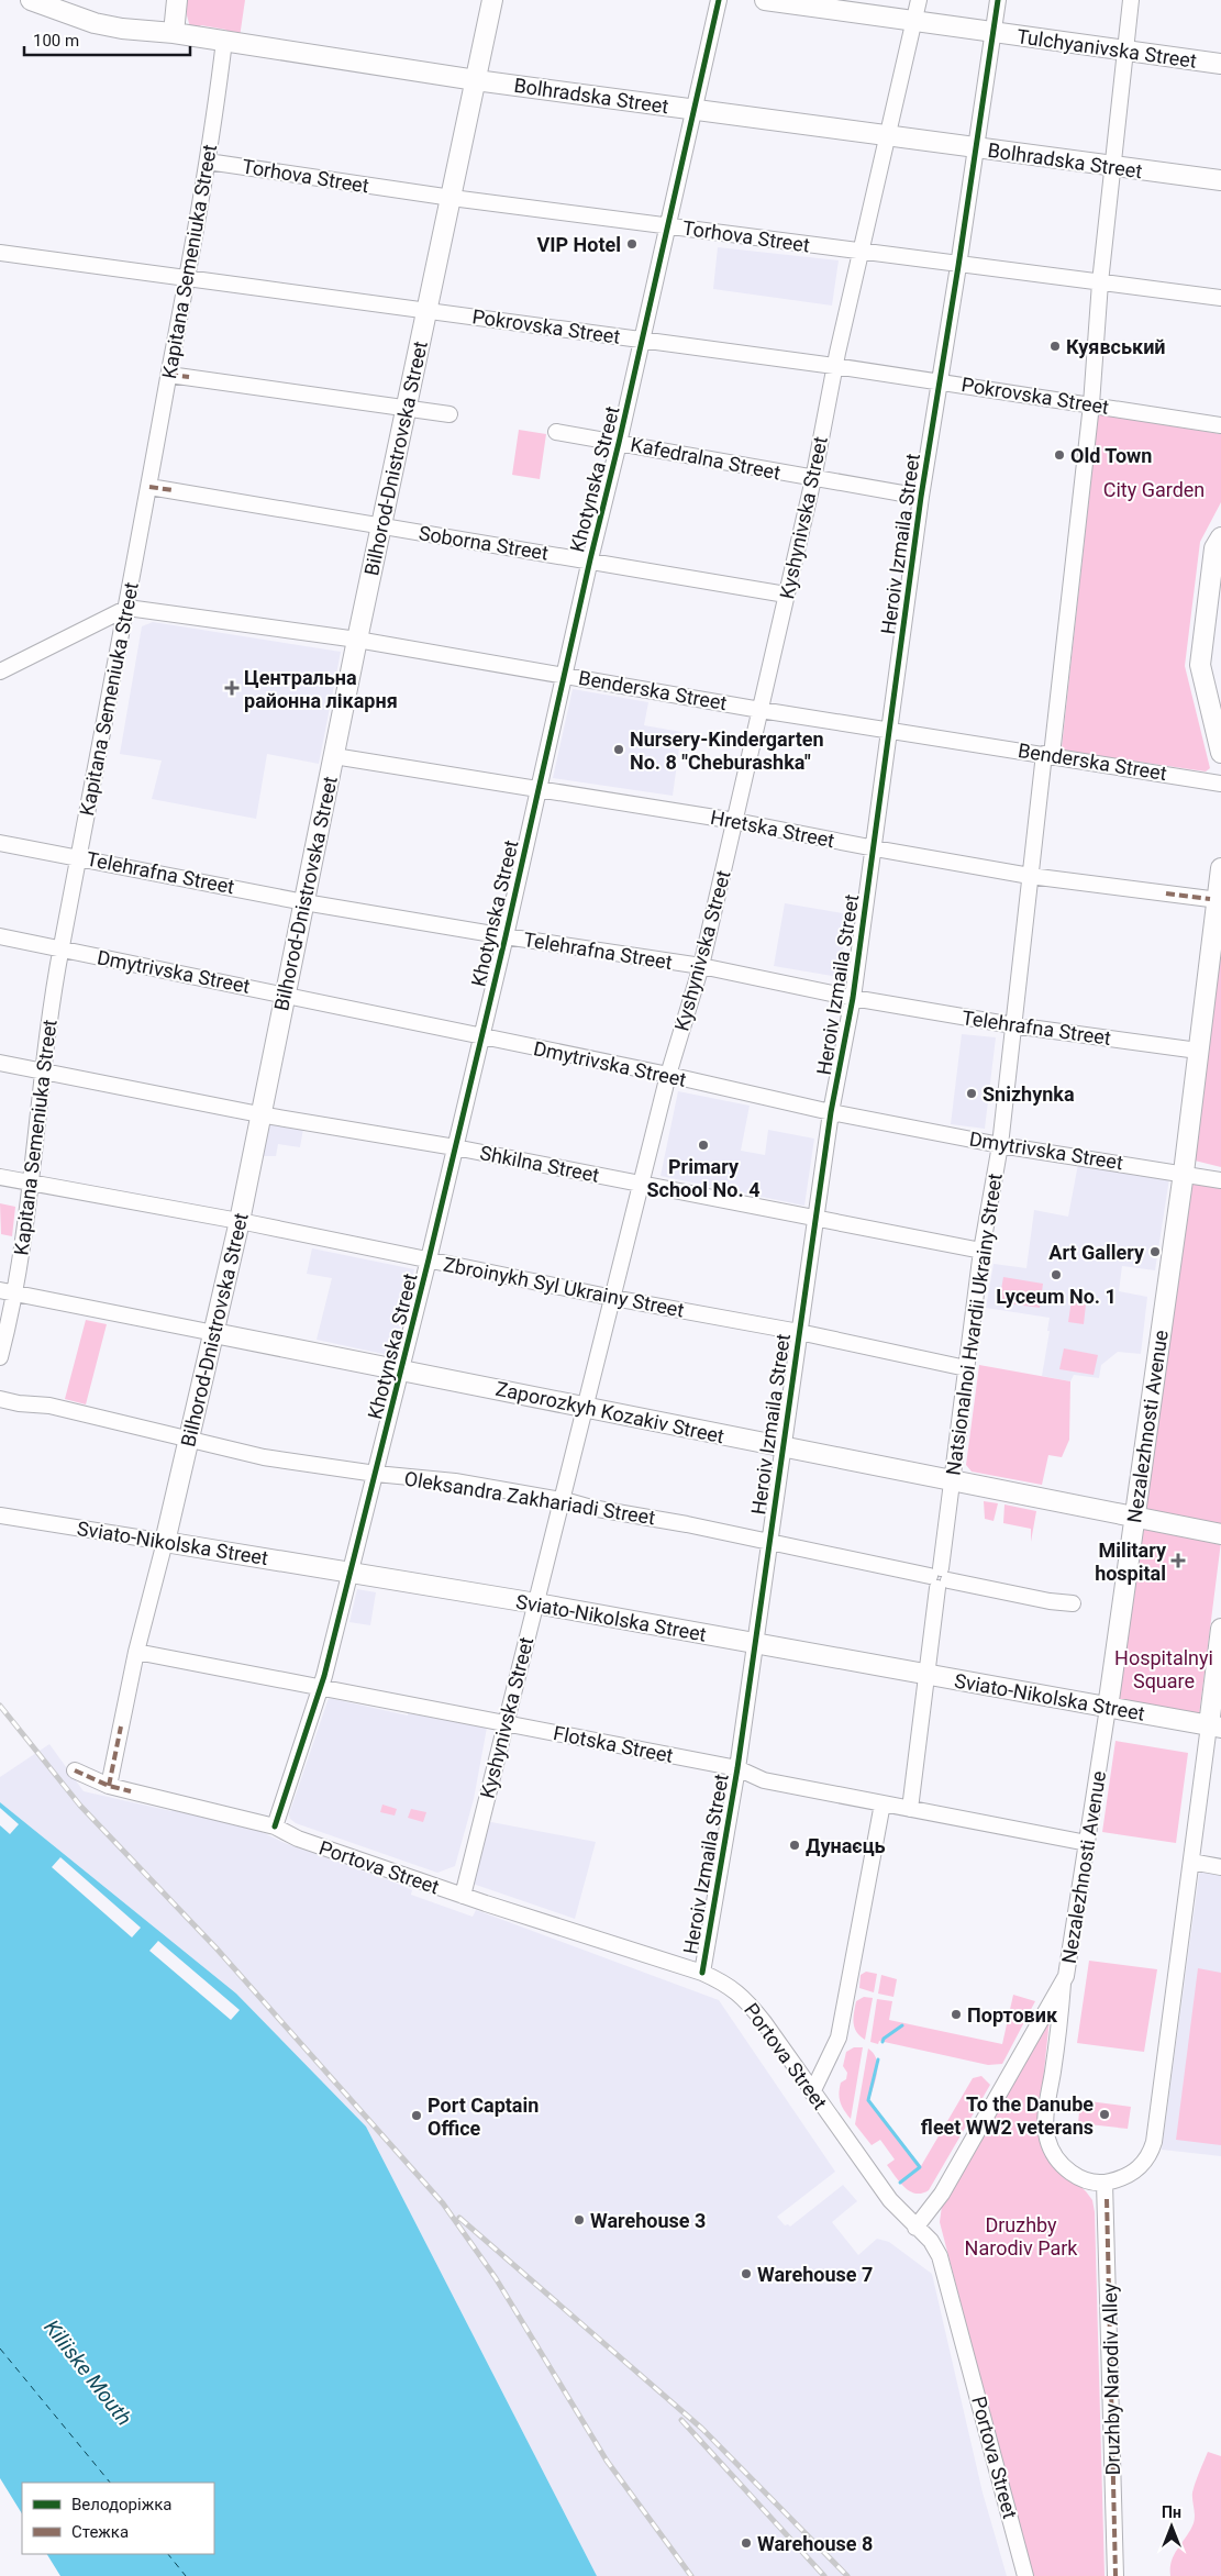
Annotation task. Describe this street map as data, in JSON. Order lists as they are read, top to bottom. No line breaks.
{"streets":{"main road":["Tulchyanivska Street","Bolhradska Street","Bilhorod-Dnistrovska Street","Zaporozkyh Kozakiv Street","Nezalezhnosti Avenue","Sviato-Nikolska Street"],"street":["Torhova Street","Kapitana Semeniuka Street","Pokrovska Street","Kafedralna Street","Khotynska Street","Kyshynivska Street","Soborna Street","Heroiv Izmaila Street","Benderska Street","Hretska Street","Telehrafna Street","Dmytrivska Street","Shkilna Street","Zbroinykh Syl Ukrainy Street","Natsionalnoi Hvardii Ukrainy Street","Oleksandra Zakhariadi Street","Flotska Street","Portova Street","Druzhby Narodiv Alley"]},"crossings":[["Tulchyanivska Street","Kyshynivska Street"],["Tulchyanivska Street","Heroiv Izmaila Street"],["Tulchyanivska Street","Natsionalnoi Hvardii Ukrainy Street"],["Bolhradska Street","Kapitana Semeniuka Street"],["Bolhradska Street","Bilhorod-Dnistrovska Street"],["Bolhradska Street","Khotynska Street"],["Bolhradska Street","Kyshynivska Street"],["Bolhradska Street","Heroiv Izmaila Street"],["Bolhradska Street","Natsionalnoi Hvardii Ukrainy Street"],["Torhova Street","Kapitana Semeniuka Street"],["Torhova Street","Bilhorod-Dnistrovska Street"],["Torhova Street","Khotynska Street"],["Torhova Street","Kyshynivska Street"],["Torhova Street","Heroiv Izmaila Street"],["Torhova Street","Natsionalnoi Hvardii Ukrainy Street"],["Kapitana Semeniuka Street","Pokrovska Street"],["Kapitana Semeniuka Street","Soborna Street"],["Kapitana Semeniuka Street","Benderska Street"],["Kapitana Semeniuka Street","Telehrafna Street"],["Kapitana Semeniuka Street","Dmytrivska Street"],["Kapitana Semeniuka Street","Shkilna Street"],["Kapitana Semeniuka Street","Zbroinykh Syl Ukrainy Street"],["Kapitana Semeniuka Street","Zaporozkyh Kozakiv Street"],["Pokrovska Street","Bilhorod-Dnistrovska Street"],["Pokrovska Street","Khotynska Street"],["Pokrovska Street","Kyshynivska Street"],["Pokrovska Street","Heroiv Izmaila Street"],["Pokrovska Street","Natsionalnoi Hvardii Ukrainy Street"],["Bilhorod-Dnistrovska Street","Soborna Street"],["Bilhorod-Dnistrovska Street","Benderska Street"],["Bilhorod-Dnistrovska Street","Hretska Street"],["Bilhorod-Dnistrovska Street","Telehrafna Street"],["Bilhorod-Dnistrovska Street","Dmytrivska Street"],["Bilhorod-Dnistrovska Street","Shkilna Street"],["Bilhorod-Dnistrovska Street","Zbroinykh Syl Ukrainy Street"],["Bilhorod-Dnistrovska Street","Zaporozkyh Kozakiv Street"],["Bilhorod-Dnistrovska Street","Oleksandra Zakhariadi Street"],["Bilhorod-Dnistrovska Street","Sviato-Nikolska Street"],["Bilhorod-Dnistrovska Street","Flotska Street"],["Bilhorod-Dnistrovska Street","Portova Street"],["Kafedralna Street","Khotynska Street"],["Kafedralna Street","Kyshynivska Street"],["Kafedralna Street","Heroiv Izmaila Street"],["Khotynska Street","Soborna Street"],["Khotynska Street","Benderska Street"],["Khotynska Street","Hretska Street"],["Khotynska Street","Telehrafna Street"],["Khotynska Street","Dmytrivska Street"],["Khotynska Street","Shkilna Street"],["Khotynska Street","Zbroinykh Syl Ukrainy Street"],["Khotynska Street","Zaporozkyh Kozakiv Street"],["Khotynska Street","Oleksandra Zakhariadi Street"],["Khotynska Street","Sviato-Nikolska Street"],["Khotynska Street","Flotska Street"],["Khotynska Street","Portova Street"],["Kyshynivska Street","Soborna Street"],["Kyshynivska Street","Benderska Street"],["Kyshynivska Street","Hretska Street"],["Kyshynivska Street","Telehrafna Street"],["Kyshynivska Street","Dmytrivska Street"],["Kyshynivska Street","Shkilna Street"],["Kyshynivska Street","Zbroinykh Syl Ukrainy Street"],["Kyshynivska Street","Zaporozkyh Kozakiv Street"],["Kyshynivska Street","Oleksandra Zakhariadi Street"],["Kyshynivska Street","Sviato-Nikolska Street"],["Kyshynivska Street","Flotska Street"],["Kyshynivska Street","Portova Street"],["Heroiv Izmaila Street","Benderska Street"],["Heroiv Izmaila Street","Hretska Street"],["Heroiv Izmaila Street","Telehrafna Street"],["Heroiv Izmaila Street","Dmytrivska Street"],["Heroiv Izmaila Street","Shkilna Street"],["Heroiv Izmaila Street","Zbroinykh Syl Ukrainy Street"],["Heroiv Izmaila Street","Zaporozkyh Kozakiv Street"],["Heroiv Izmaila Street","Oleksandra Zakhariadi Street"],["Heroiv Izmaila Street","Sviato-Nikolska Street"],["Heroiv Izmaila Street","Flotska Street"],["Heroiv Izmaila Street","Portova Street"],["Benderska Street","Natsionalnoi Hvardii Ukrainy Street"],["Hretska Street","Natsionalnoi Hvardii Ukrainy Street"],["Telehrafna Street","Natsionalnoi Hvardii Ukrainy Street"],["Telehrafna Street","Nezalezhnosti Avenue"],["Dmytrivska Street","Natsionalnoi Hvardii Ukrainy Street"],["Dmytrivska Street","Nezalezhnosti Avenue"],["Shkilna Street","Natsionalnoi Hvardii Ukrainy Street"],["Zbroinykh Syl Ukrainy Street","Natsionalnoi Hvardii Ukrainy Street"],["Natsionalnoi Hvardii Ukrainy Street","Zaporozkyh Kozakiv Street"],["Natsionalnoi Hvardii Ukrainy Street","Oleksandra Zakhariadi Street"],["Natsionalnoi Hvardii Ukrainy Street","Sviato-Nikolska Street"],["Natsionalnoi Hvardii Ukrainy Street","Flotska Street"],["Zaporozkyh Kozakiv Street","Nezalezhnosti Avenue"],["Nezalezhnosti Avenue","Sviato-Nikolska Street"],["Nezalezhnosti Avenue","Flotska Street"],["Nezalezhnosti Avenue","Portova Street"],["Nezalezhnosti Avenue","Druzhby Narodiv Alley"]],"water":["Kiliiske Mouth"],"parks":["City Garden","Hospitalnyi Square","Druzhby Narodiv Park"],"places":{"other":["VIP Hotel","Куявський","Old Town","Nursery-Kindergarten No. 8 \"Cheburashka\"","Snizhynka","Primary School No. 4","Art Gallery","Lyceum No. 1","Дунаєць","Портовик","To the Danube fleet WW2 veterans","Port Captain Office","Warehouse 3","Warehouse 7","Warehouse 8"],"health":["Центральна районна лікарня","Military hospital"]},"legend":["Велодоріжка","Стежка"],"scale_bar":"100 m","north":"top"}
